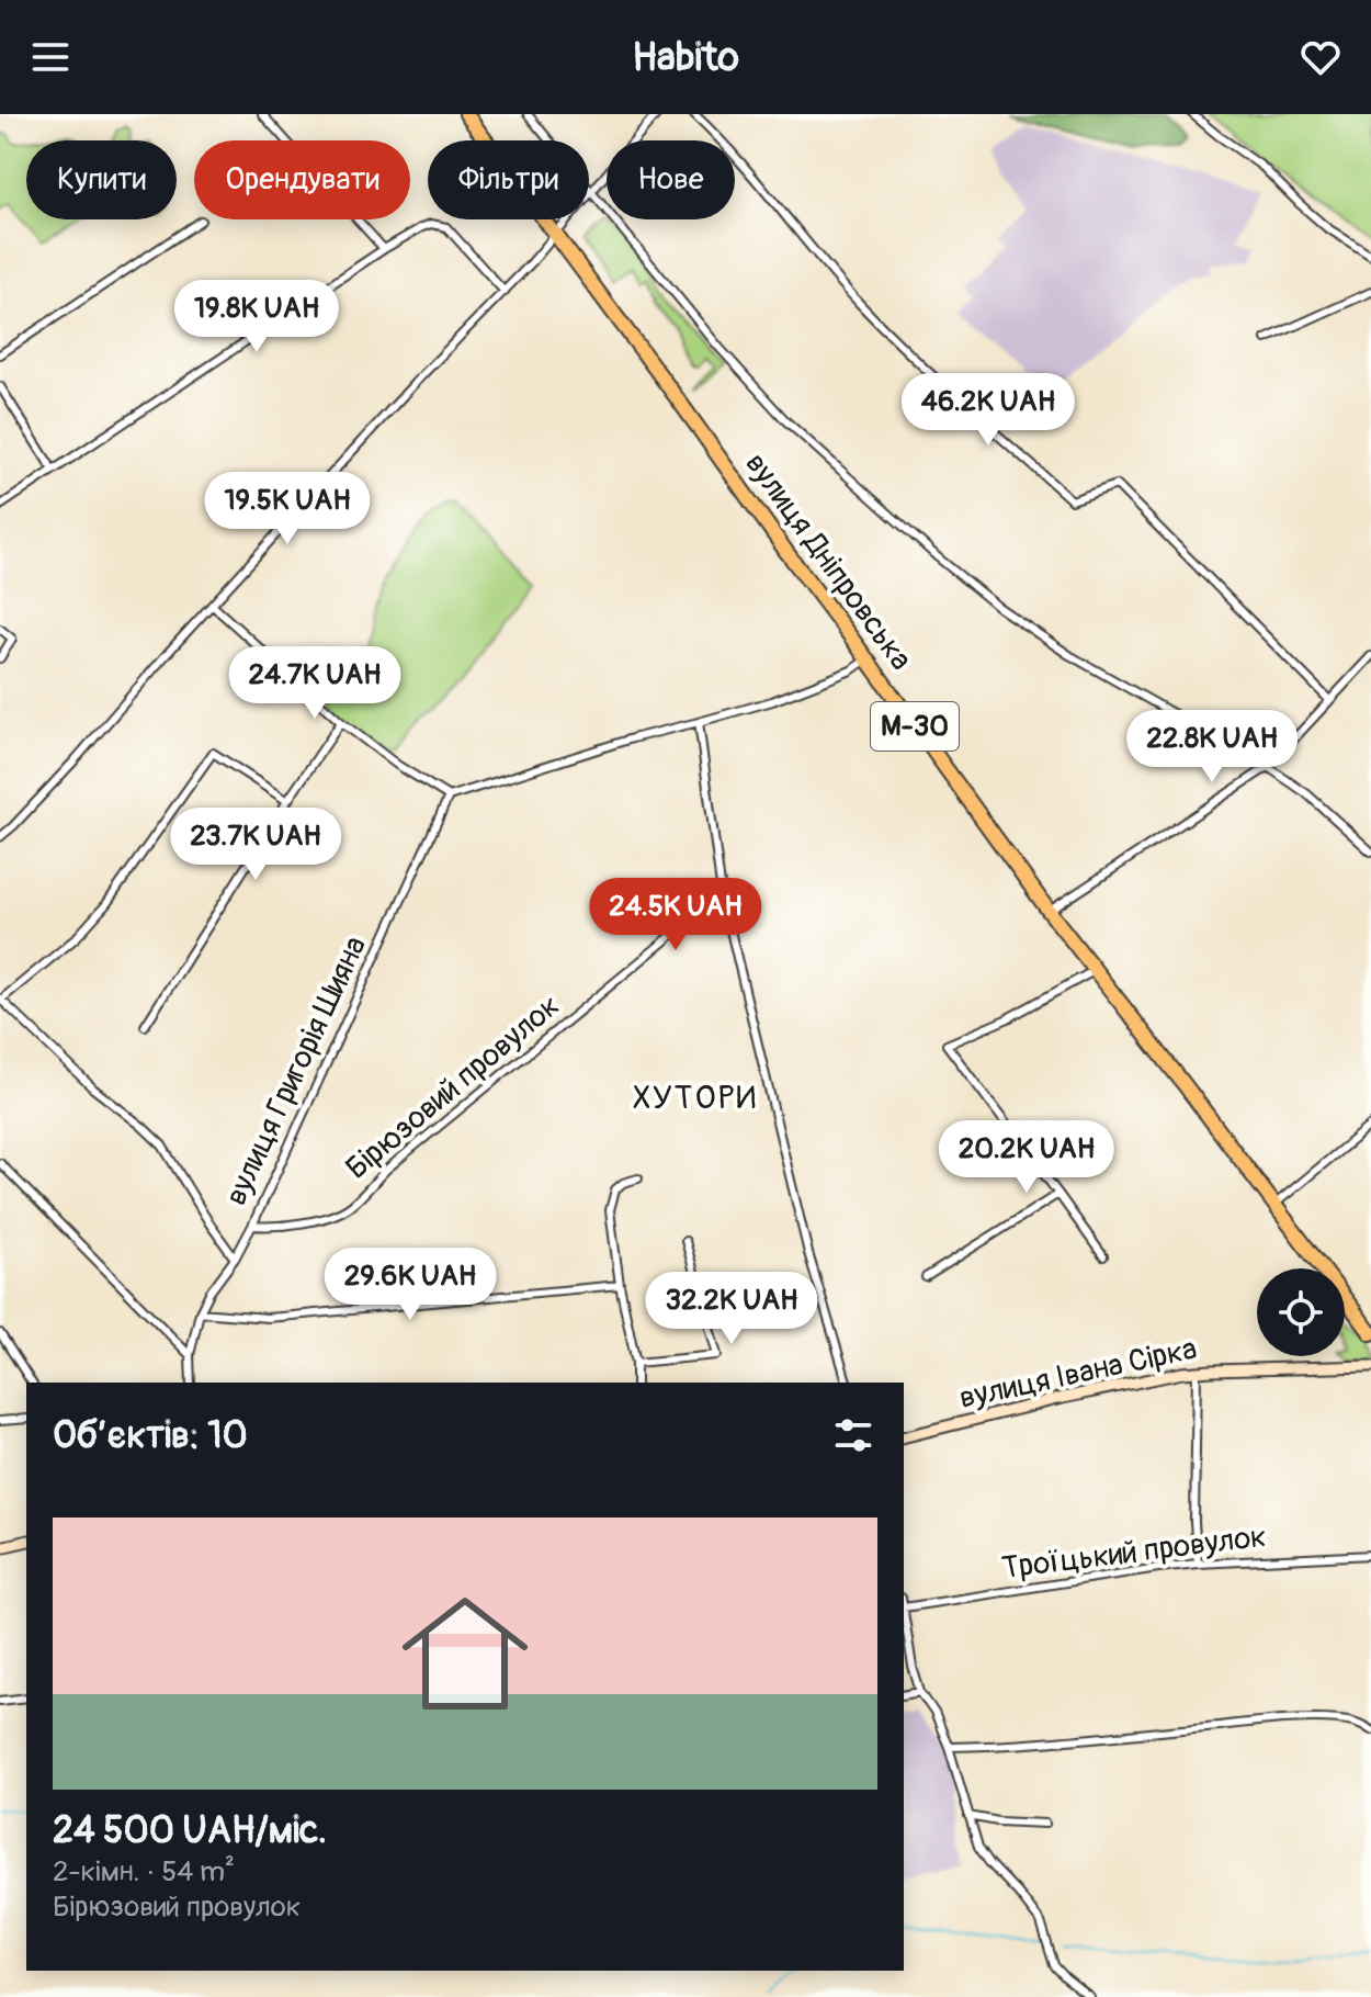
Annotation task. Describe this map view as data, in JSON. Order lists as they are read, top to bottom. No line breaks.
{"streets":{"highway":["вулиця Дніпровська","М-30"],"street":["вулиця Григорія Шияна","Бірюзовий провулок","вулиця Івана Сірка","Троїцький провулок"]},"crossings":[["вулиця Григорія Шияна","Бірюзовий провулок"]],"districts":["ХУТОРИ"],"page":{"header":"Habito","chip":["Купити","Орендувати","Фільтри","Нове"],"price":["19.8K UAH","46.2K UAH","19.5K UAH","24.7K UAH","22.8K UAH","23.7K UAH","24.5K UAH","20.2K UAH","29.6K UAH","32.2K UAH"],"heading":"Об’єктів: 10","list":[{"name":"24 500 UAH/міс.","note":"2-кімн. · 54 m² · Бірюзовий провулок"}]}}
